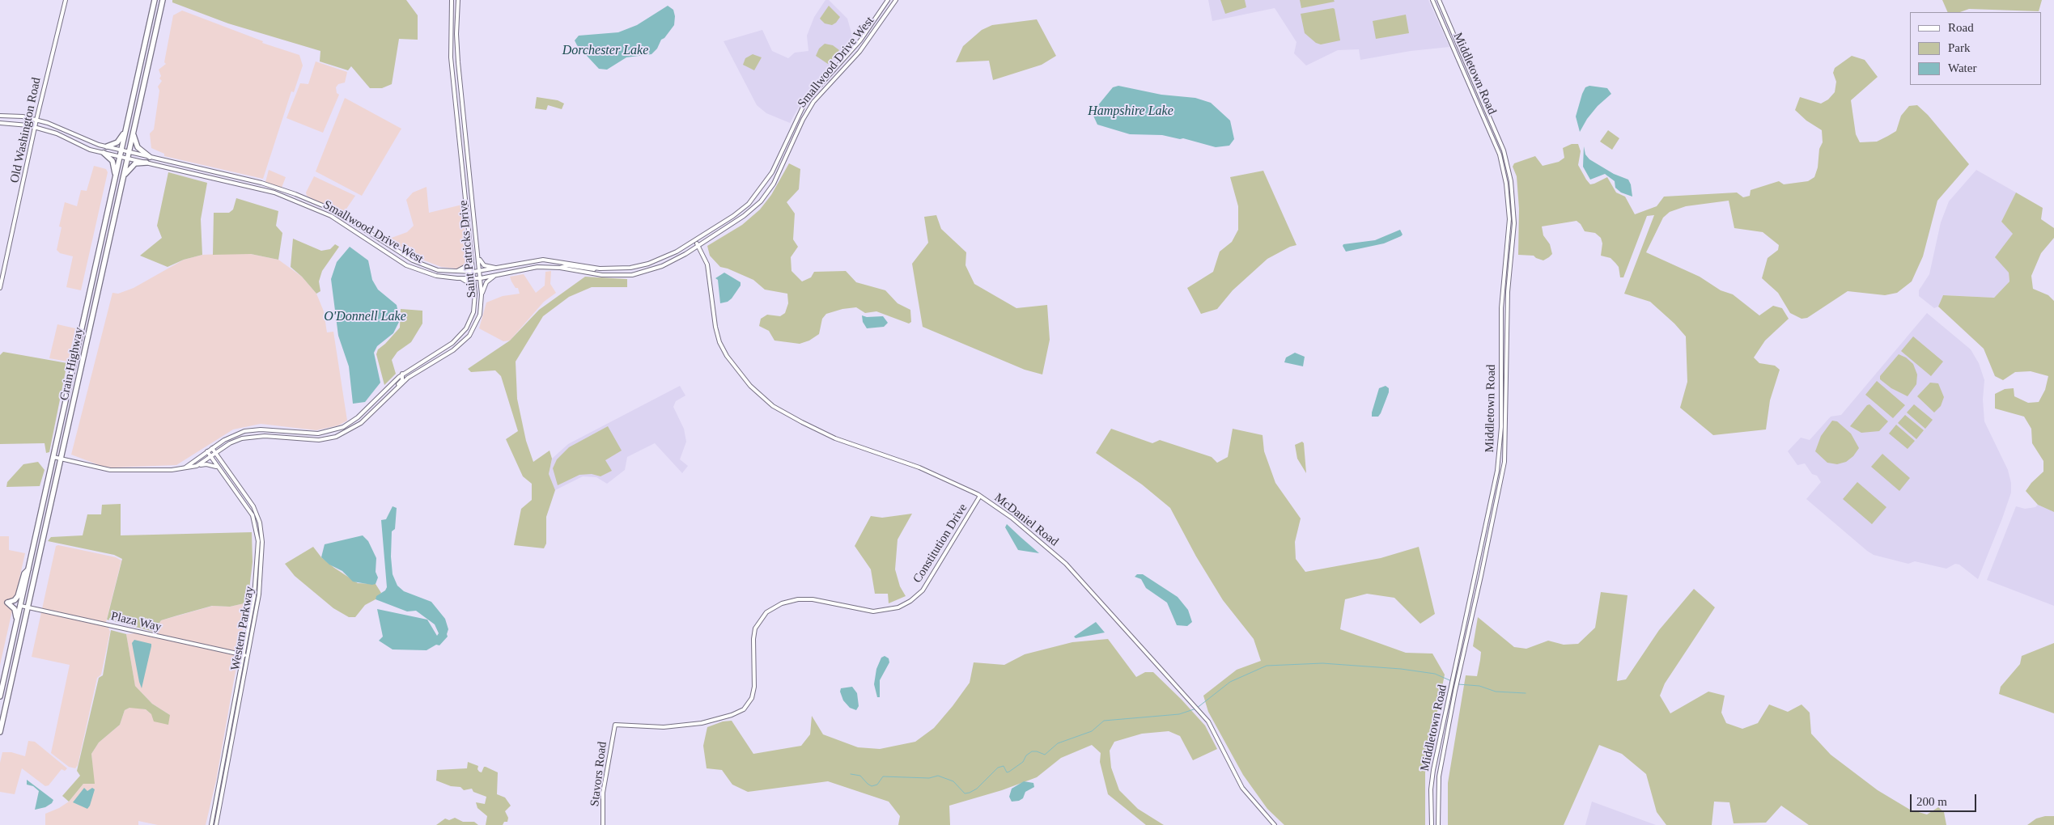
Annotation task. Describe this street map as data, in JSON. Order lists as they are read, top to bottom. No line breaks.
{"streets":{"highway":["Crain Highway"],"main road":["Smallwood Drive West","Middletown Road","Old Washington Road","Saint Patricks Drive","McDaniel Road","Constitution Drive","Plaza Way","Western Parkway","Stavors Road"]},"crossings":[["Smallwood Drive West","Old Washington Road"],["Smallwood Drive West","Saint Patricks Drive"],["Smallwood Drive West","Crain Highway"],["Smallwood Drive West","McDaniel Road"],["Saint Patricks Drive","Crain Highway"],["Saint Patricks Drive","Western Parkway"],["Crain Highway","Plaza Way"],["McDaniel Road","Constitution Drive"],["Constitution Drive","Stavors Road"],["Plaza Way","Western Parkway"]],"water":["Dorchester Lake","Hampshire Lake","O'Donnell Lake"],"legend":["Road","Park","Water"],"scale_bar":"200 m"}
